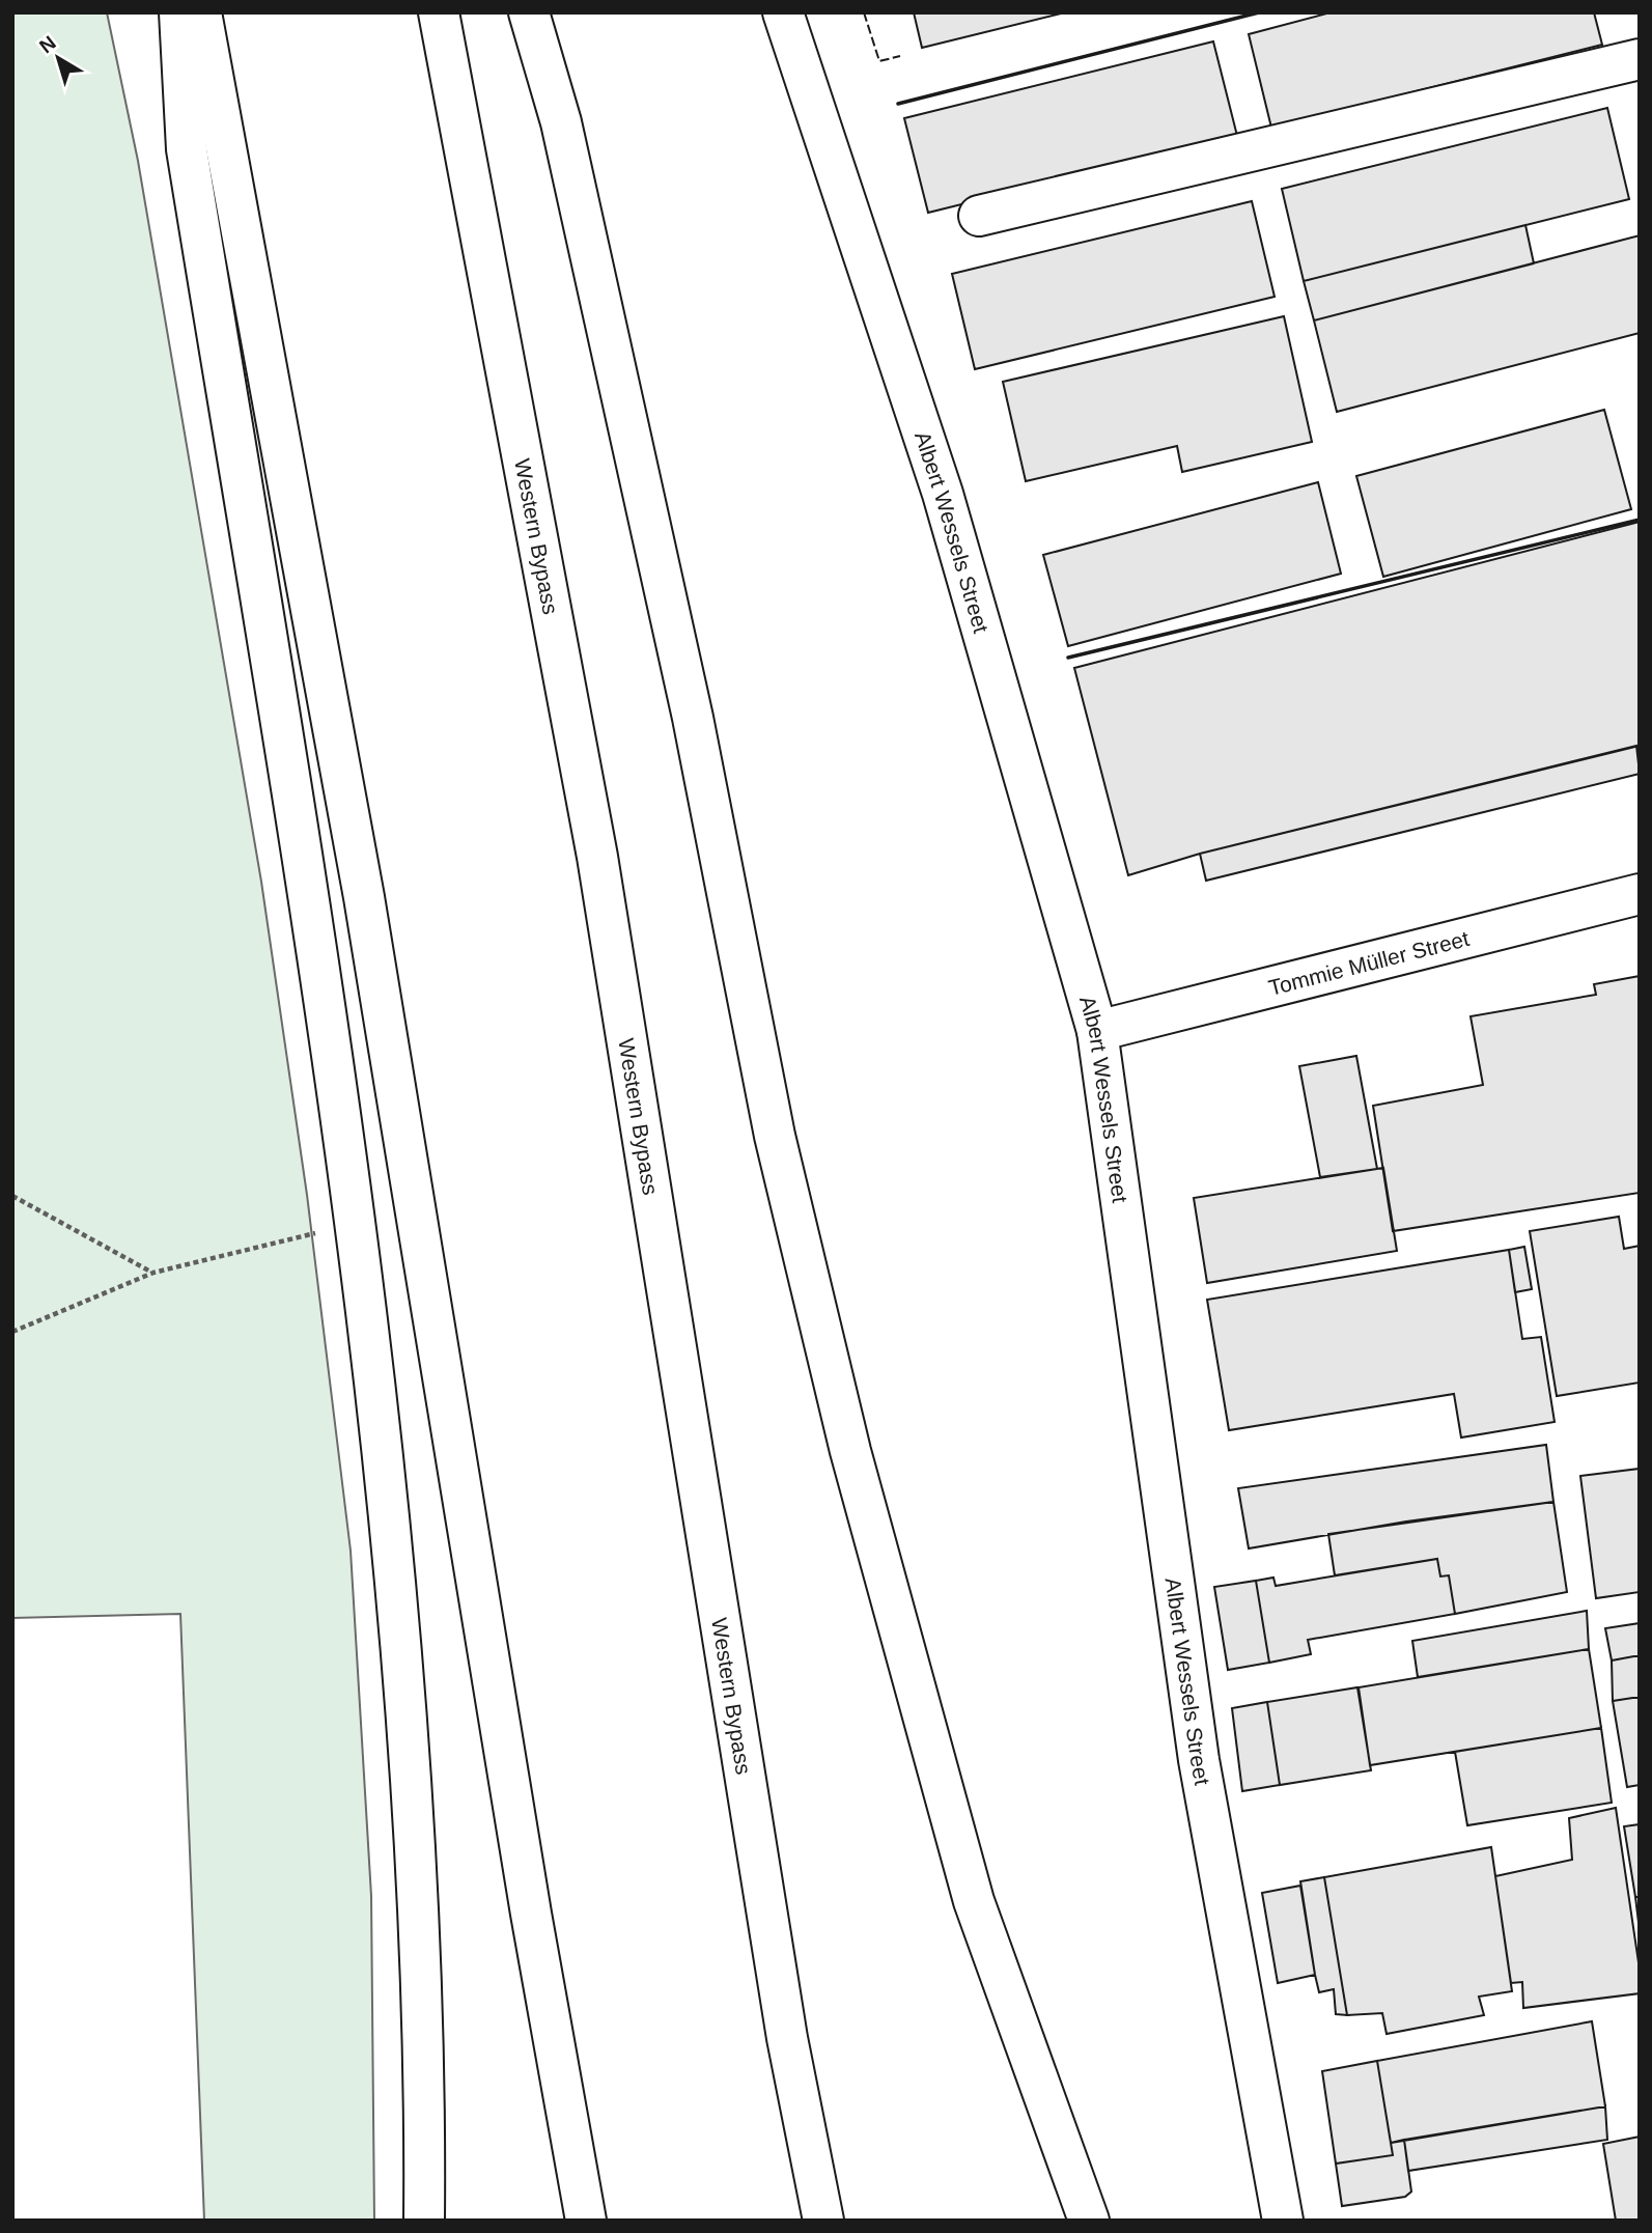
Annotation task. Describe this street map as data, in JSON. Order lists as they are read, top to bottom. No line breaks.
{"streets":{"main road":["Albert Wessels Street","Western Bypass","Tommie Müller Street"]},"crossings":[["Albert Wessels Street","Tommie Müller Street"]],"north":"top left"}
